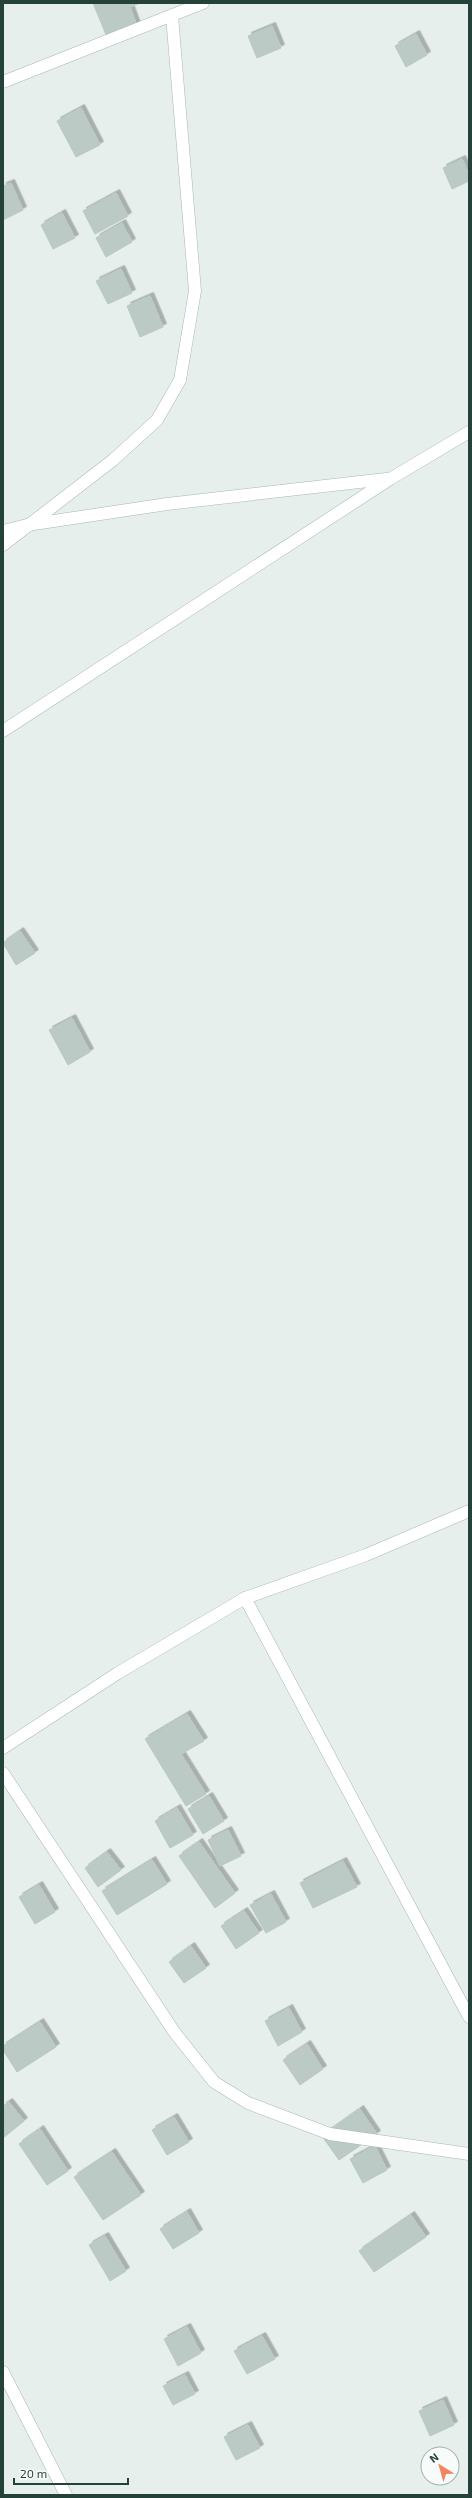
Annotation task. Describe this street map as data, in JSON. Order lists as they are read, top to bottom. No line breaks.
{"scale_bar":"20 m","north":"top left"}
